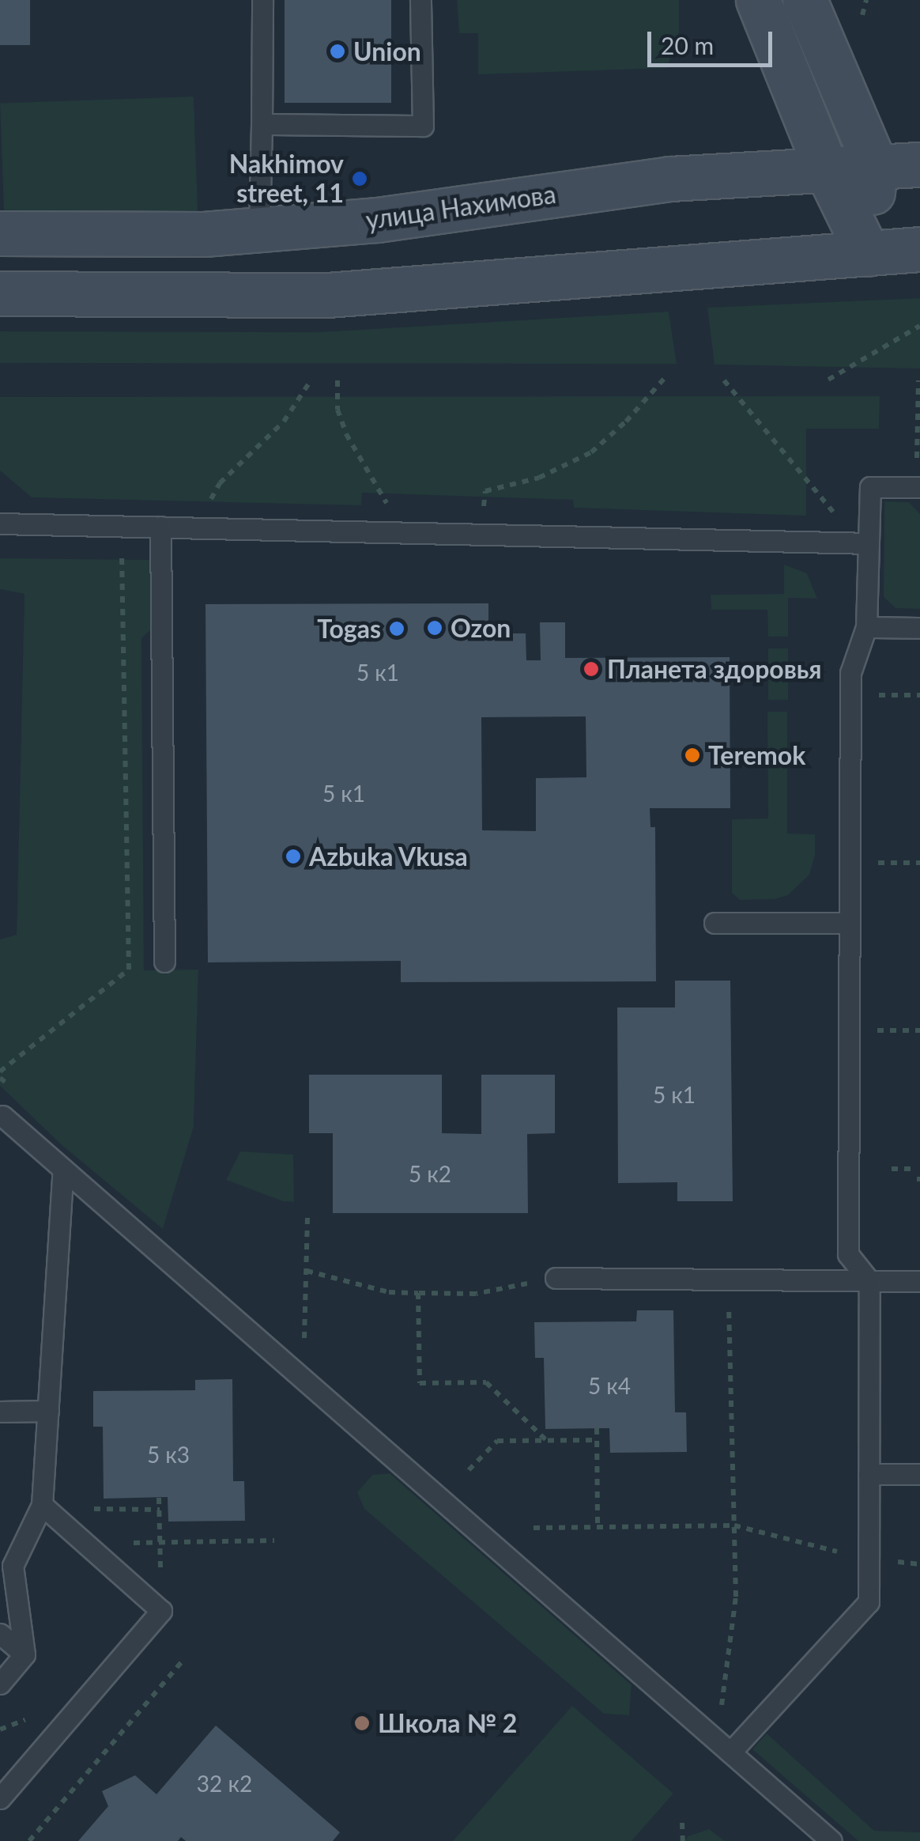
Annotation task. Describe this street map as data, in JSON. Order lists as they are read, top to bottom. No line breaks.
{"streets":{"main road":["улица Нахимова"]},"places":["Union","Nakhimov street, 11","Ozon","Togas","Планета здоровья","Teremok","Azbuka Vkusa","Школа № 2"],"house_numbers":["5 к1","5 к1","5 к1","5 к2","5 к4","5 к3","32 к2"],"scale_bar":"20 m"}
